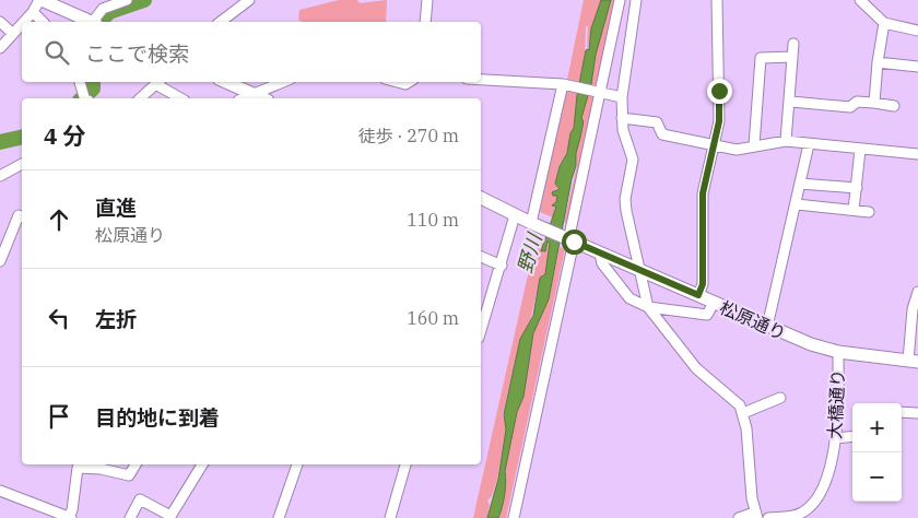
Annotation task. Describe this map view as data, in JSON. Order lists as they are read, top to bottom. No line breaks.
{"streets":{"main road":["松原通り"],"street":["大橋通り"]},"crossings":[["松原通り","大橋通り"]],"water":["野川"],"page":{"search":"ここで検索","heading":["4 分","徒歩 · 270 m"],"list":[["直進","松原通り","110 m"],["左折","160 m"],"目的地に到着"],"map_buttons":["+","−"]}}
